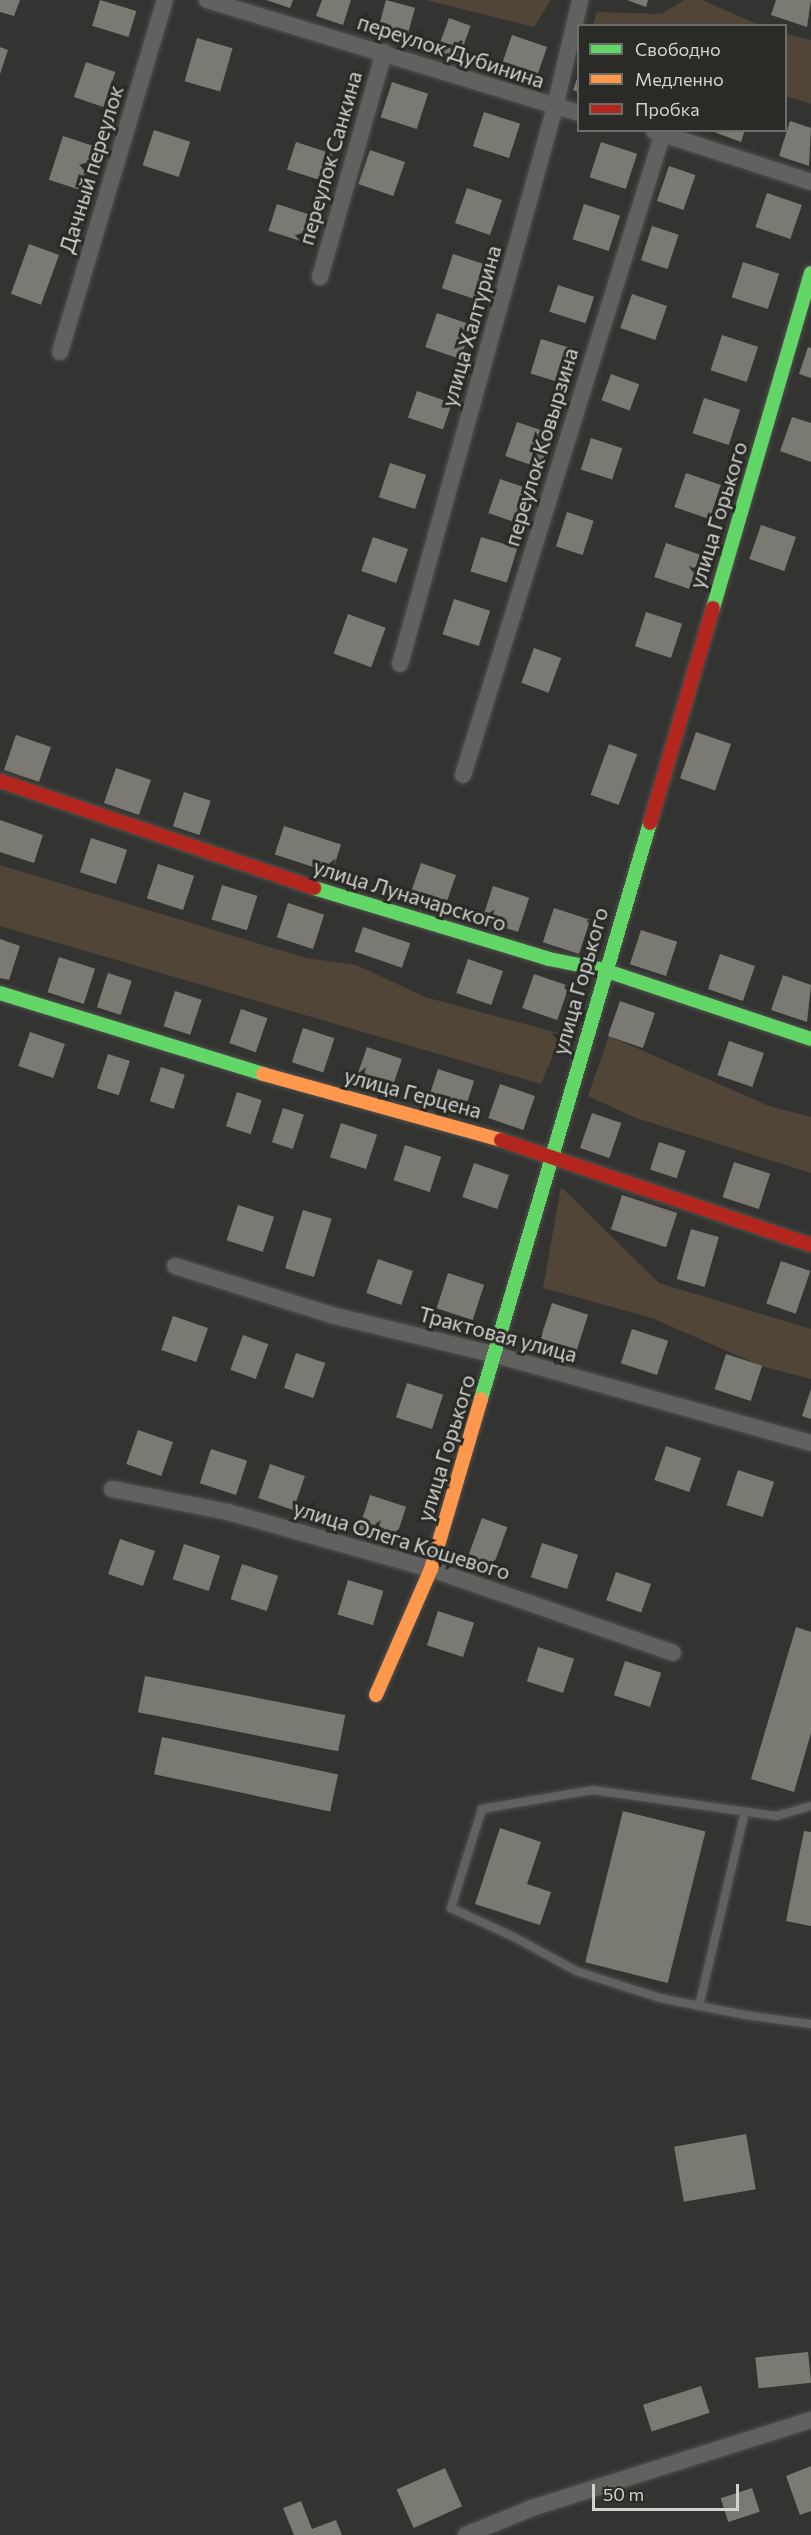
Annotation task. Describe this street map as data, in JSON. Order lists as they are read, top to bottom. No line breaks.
{"streets":{"street":["переулок Дубинина","переулок Санкина","Дачный переулок","улица Халтурина","переулок Ковырзина","улица Горького","улица Луначарского","улица Герцена","Трактовая улица","улица Олега Кошевого"]},"crossings":[["переулок Дубинина","переулок Санкина"],["переулок Дубинина","улица Халтурина"],["улица Горького","улица Луначарского"],["улица Горького","улица Герцена"],["улица Горького","Трактовая улица"],["улица Горького","улица Олега Кошевого"]],"legend":["Свободно","Медленно","Пробка"],"scale_bar":"50 m"}
